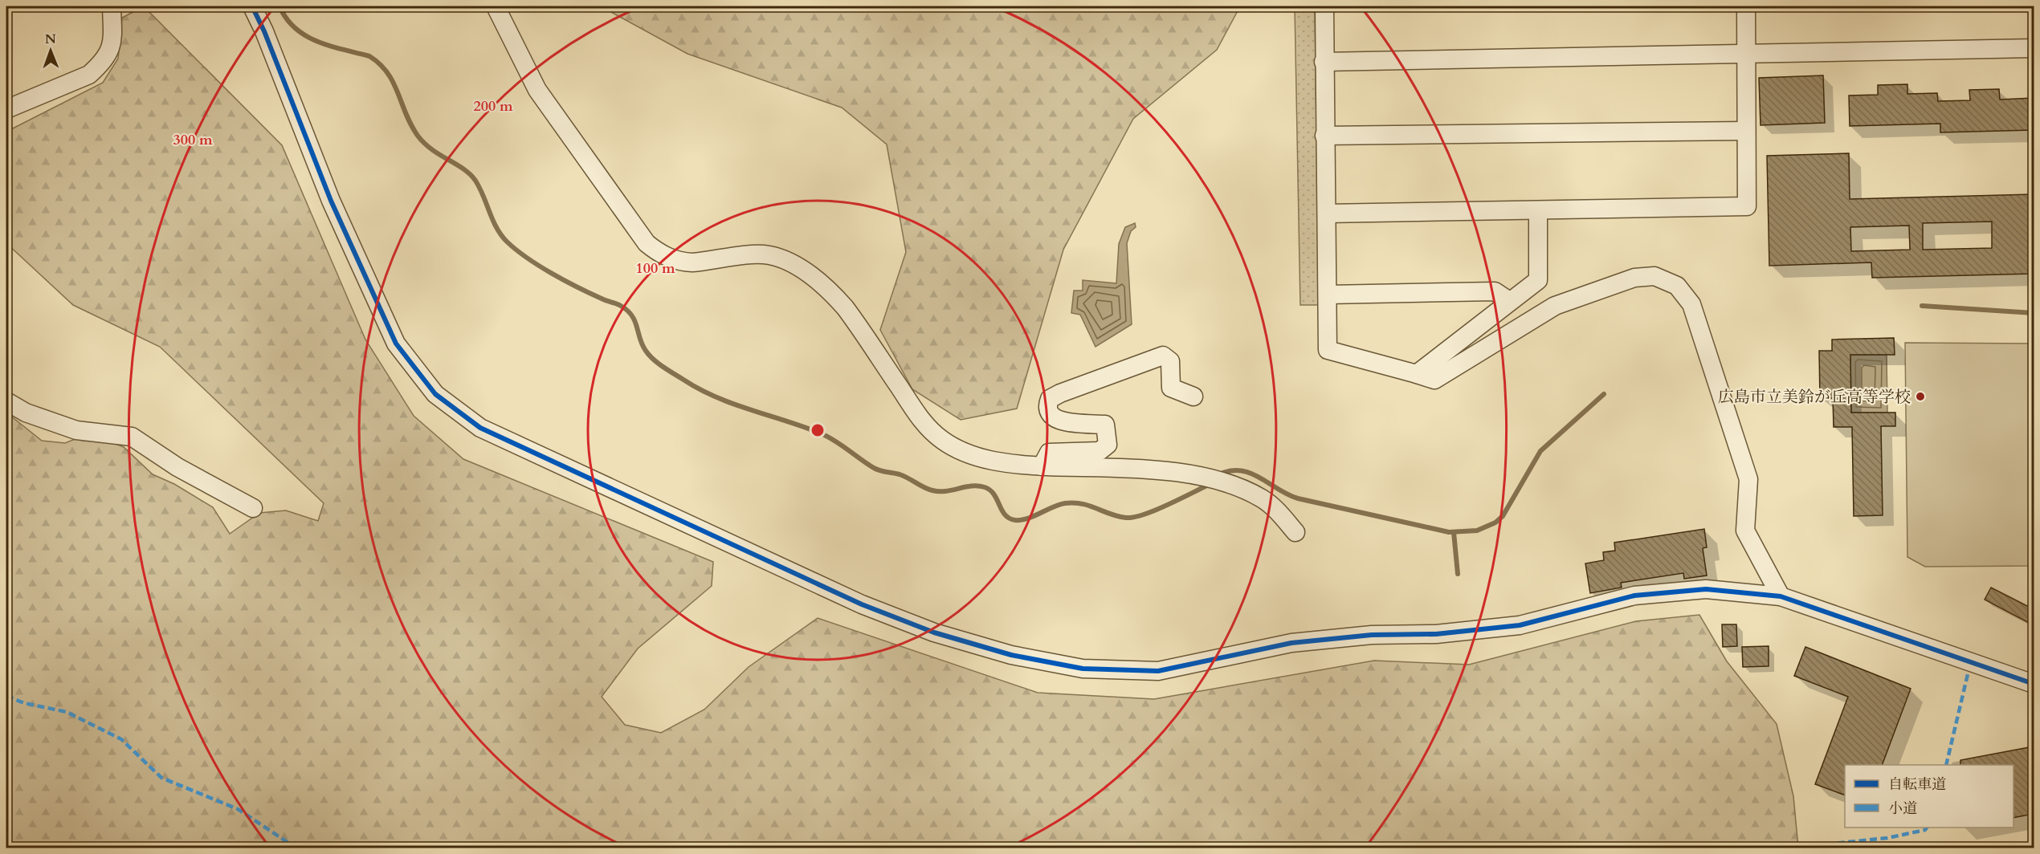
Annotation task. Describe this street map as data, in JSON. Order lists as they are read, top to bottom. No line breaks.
{"places":["広島市立美鈴が丘高等学校"],"legend":["自転車道","小道"],"north":"top","rings":["200 m","300 m","100 m"]}
